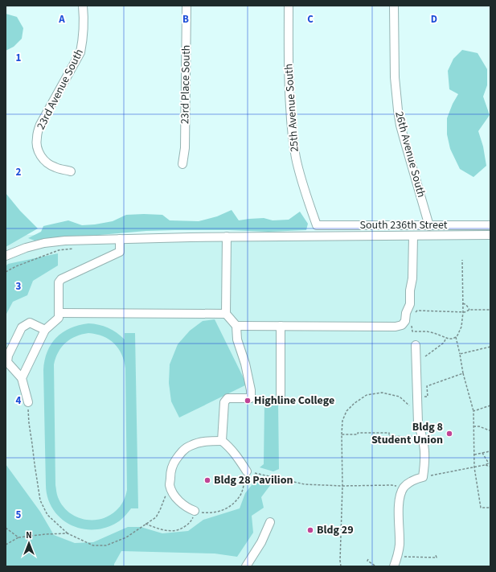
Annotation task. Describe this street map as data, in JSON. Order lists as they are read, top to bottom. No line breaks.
{"streets":{"street":["23rd Place South","23rd Avenue South","25th Avenue South","26th Avenue South","South 236th Street"]},"crossings":[["25th Avenue South","South 236th Street"],["26th Avenue South","South 236th Street"]],"places":["Highline College","Bldg 8 Student Union","Bldg 28 Pavilion","Bldg 29"],"north":"top","grid":{"columns":["A","B","C","D"],"rows":["1","2","3","4","5"]}}
